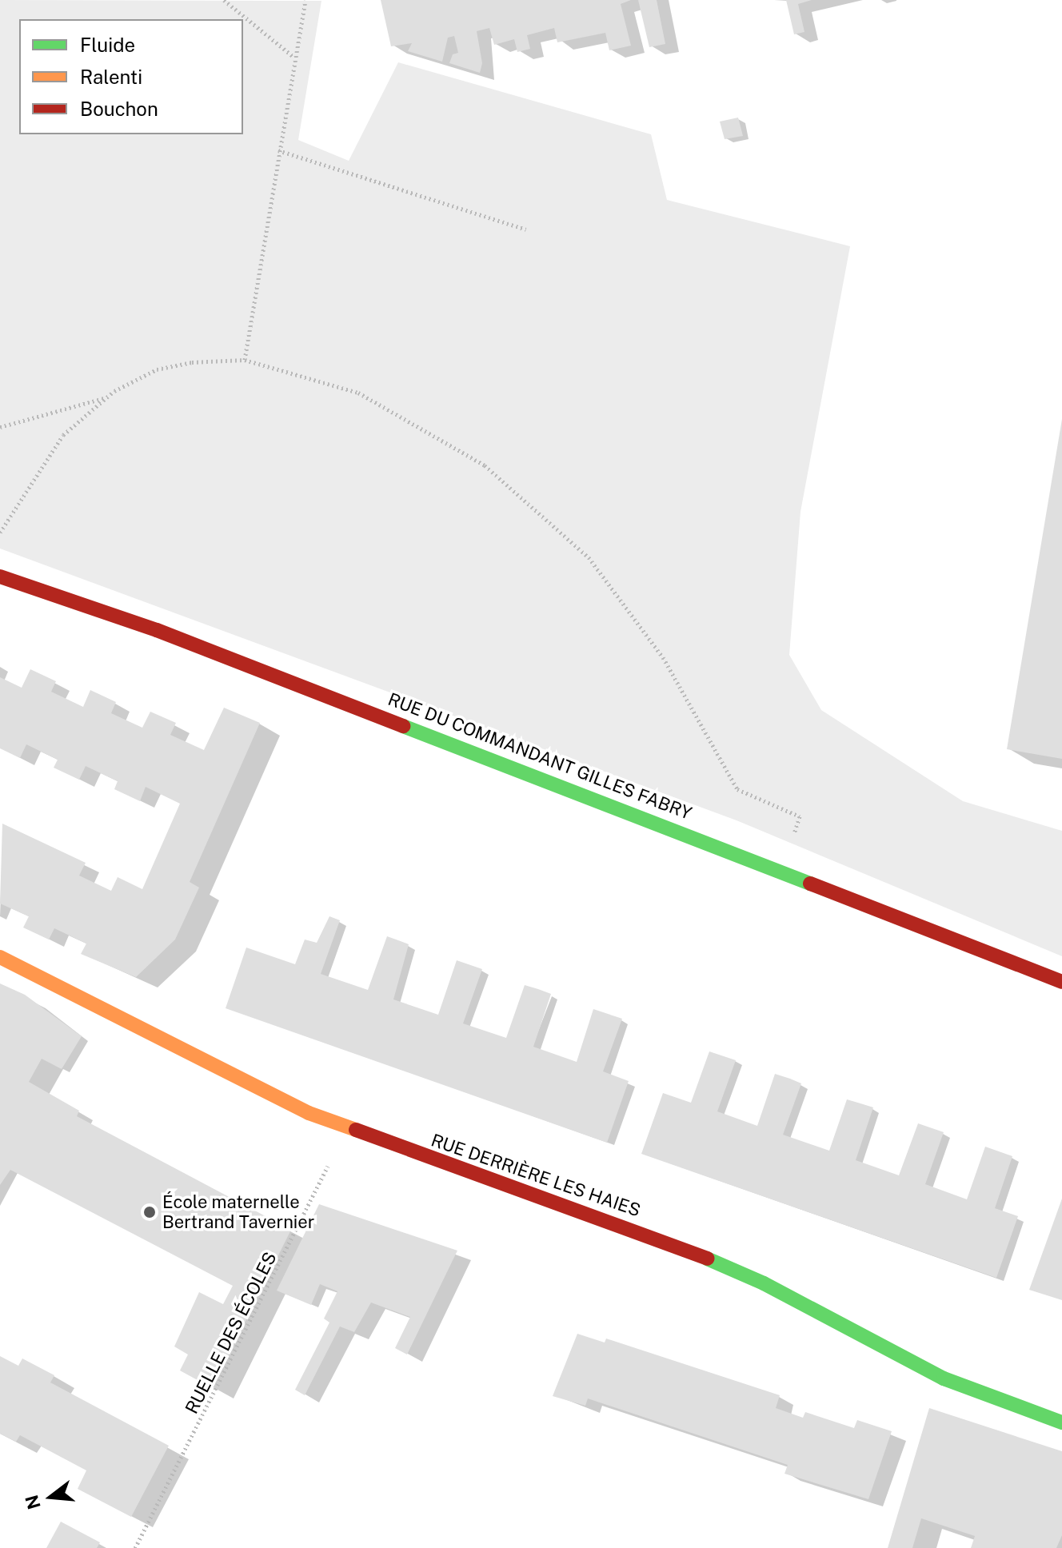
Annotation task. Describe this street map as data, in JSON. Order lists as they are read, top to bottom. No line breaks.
{"streets":{"street":["RUE DU COMMANDANT GILLES FABRY","RUE DERRIÈRE LES HAIES"],"path":["RUELLE DES ÉCOLES"]},"crossings":[["RUE DERRIÈRE LES HAIES","RUELLE DES ÉCOLES"]],"places":["École maternelle Bertrand Tavernier"],"legend":["Fluide","Ralenti","Bouchon"],"north":"left"}
